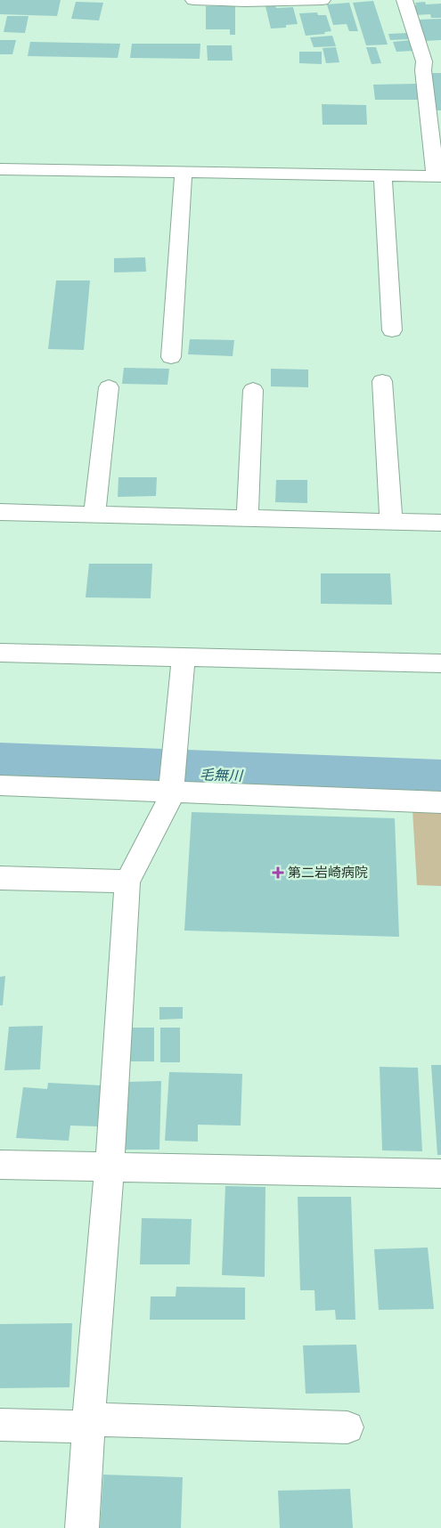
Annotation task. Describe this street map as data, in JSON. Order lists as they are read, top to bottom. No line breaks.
{"water":["毛無川"],"places":{"health":["第二岩崎病院"]}}
